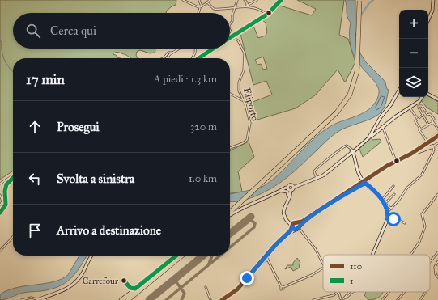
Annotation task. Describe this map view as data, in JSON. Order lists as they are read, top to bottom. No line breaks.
{"streets":{"street":["Eliporto"]},"places":["Carrefour"],"lines":["transit line 1","transit line 110"],"legend":["110","1"],"page":{"map_buttons":["+","−"],"search":"Cerca qui","heading":["17 min","A piedi · 1.3 km"],"list":[["Prosegui","320 m"],["Svolta a sinistra","1.0 km"],"Arrivo a destinazione"]}}
